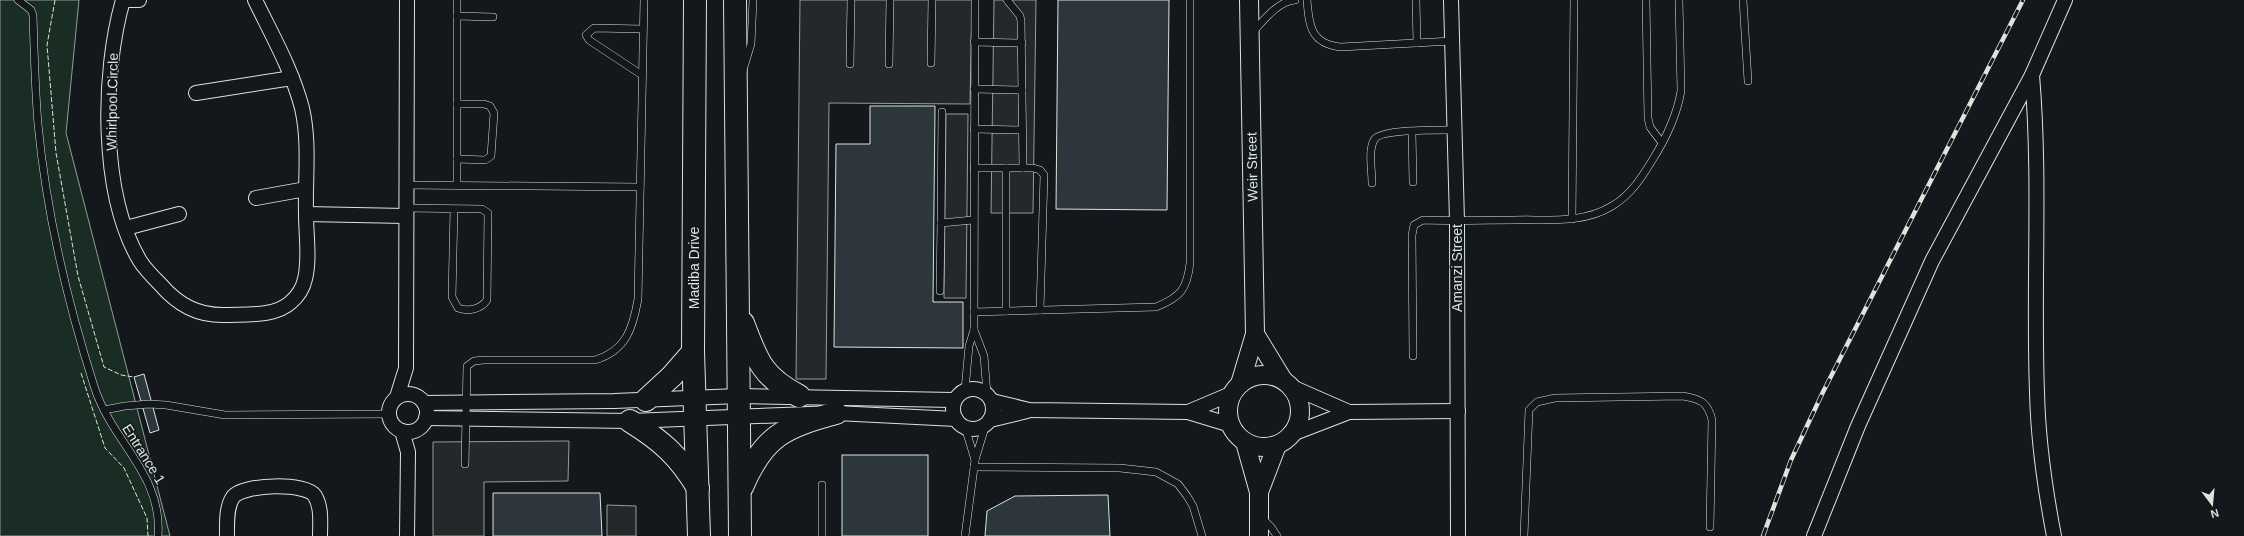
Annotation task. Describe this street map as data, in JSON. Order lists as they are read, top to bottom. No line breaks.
{"streets":{"main road":["Madiba Drive"],"street":["Whirlpool Circle","Weir Street","Amanzi Street"],"lane":["Entrance 1"]},"north":"bottom"}
